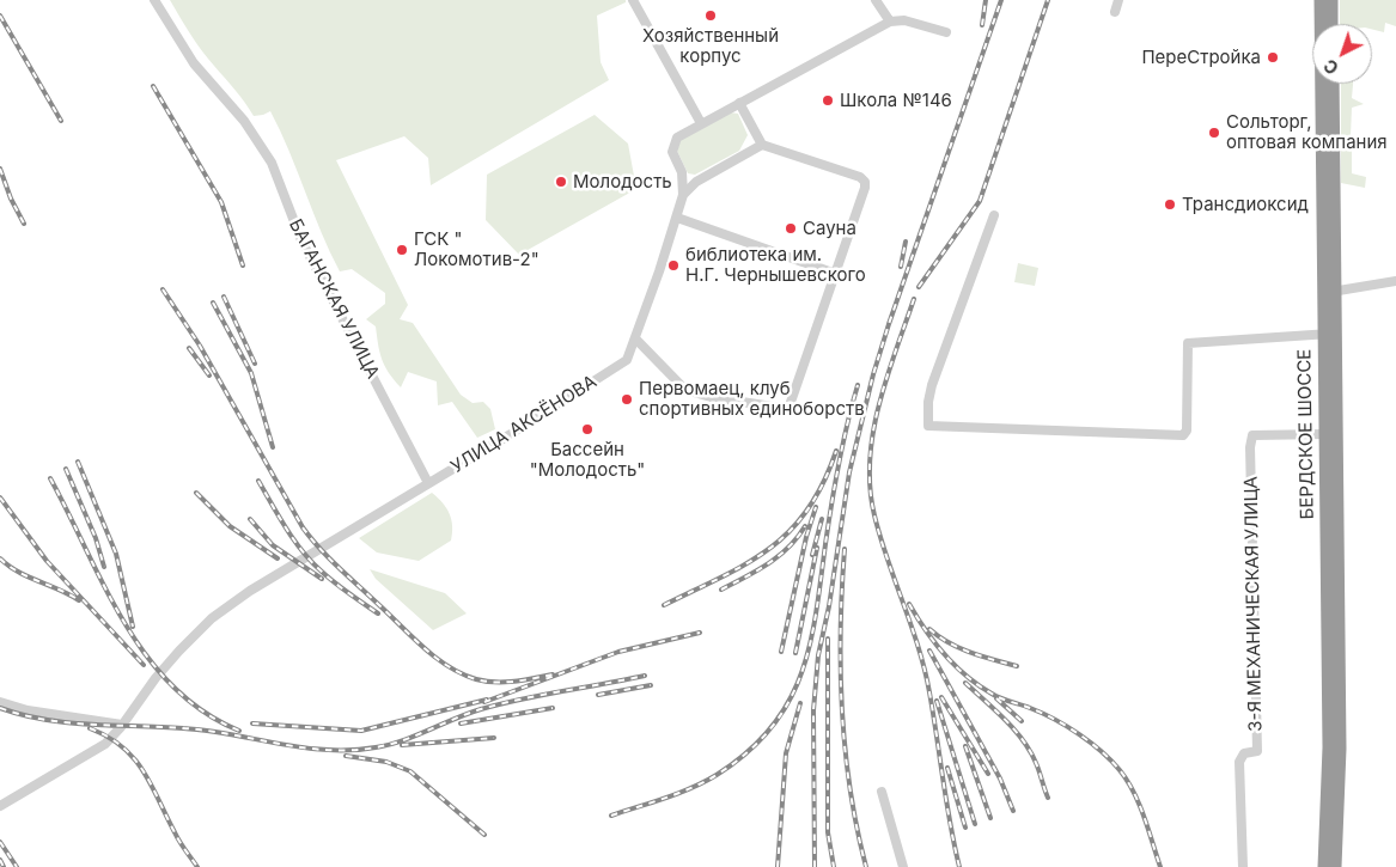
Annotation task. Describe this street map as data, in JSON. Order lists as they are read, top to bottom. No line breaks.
{"streets":{"highway":["БЕРДСКОЕ ШОССЕ"],"street":["БАГАНСКАЯ УЛИЦА","УЛИЦА АКСЁНОВА","3-Я МЕХАНИЧЕСКАЯ УЛИЦА"]},"crossings":[["БАГАНСКАЯ УЛИЦА","УЛИЦА АКСЁНОВА"],["БЕРДСКОЕ ШОССЕ","3-Я МЕХАНИЧЕСКАЯ УЛИЦА"]],"places":["Хозяйственный корпус","ПереСтройка","Школа №146","Сольторг, оптовая компания","Молодость","Трансдиоксид","Сауна","ГСК \" Локомотив-2\"","библиотека им. Н.Г. Чернышевского","Первомаец, клуб спортивных единоборств","Бассейн \"Молодость\""],"north":"bottom left"}
